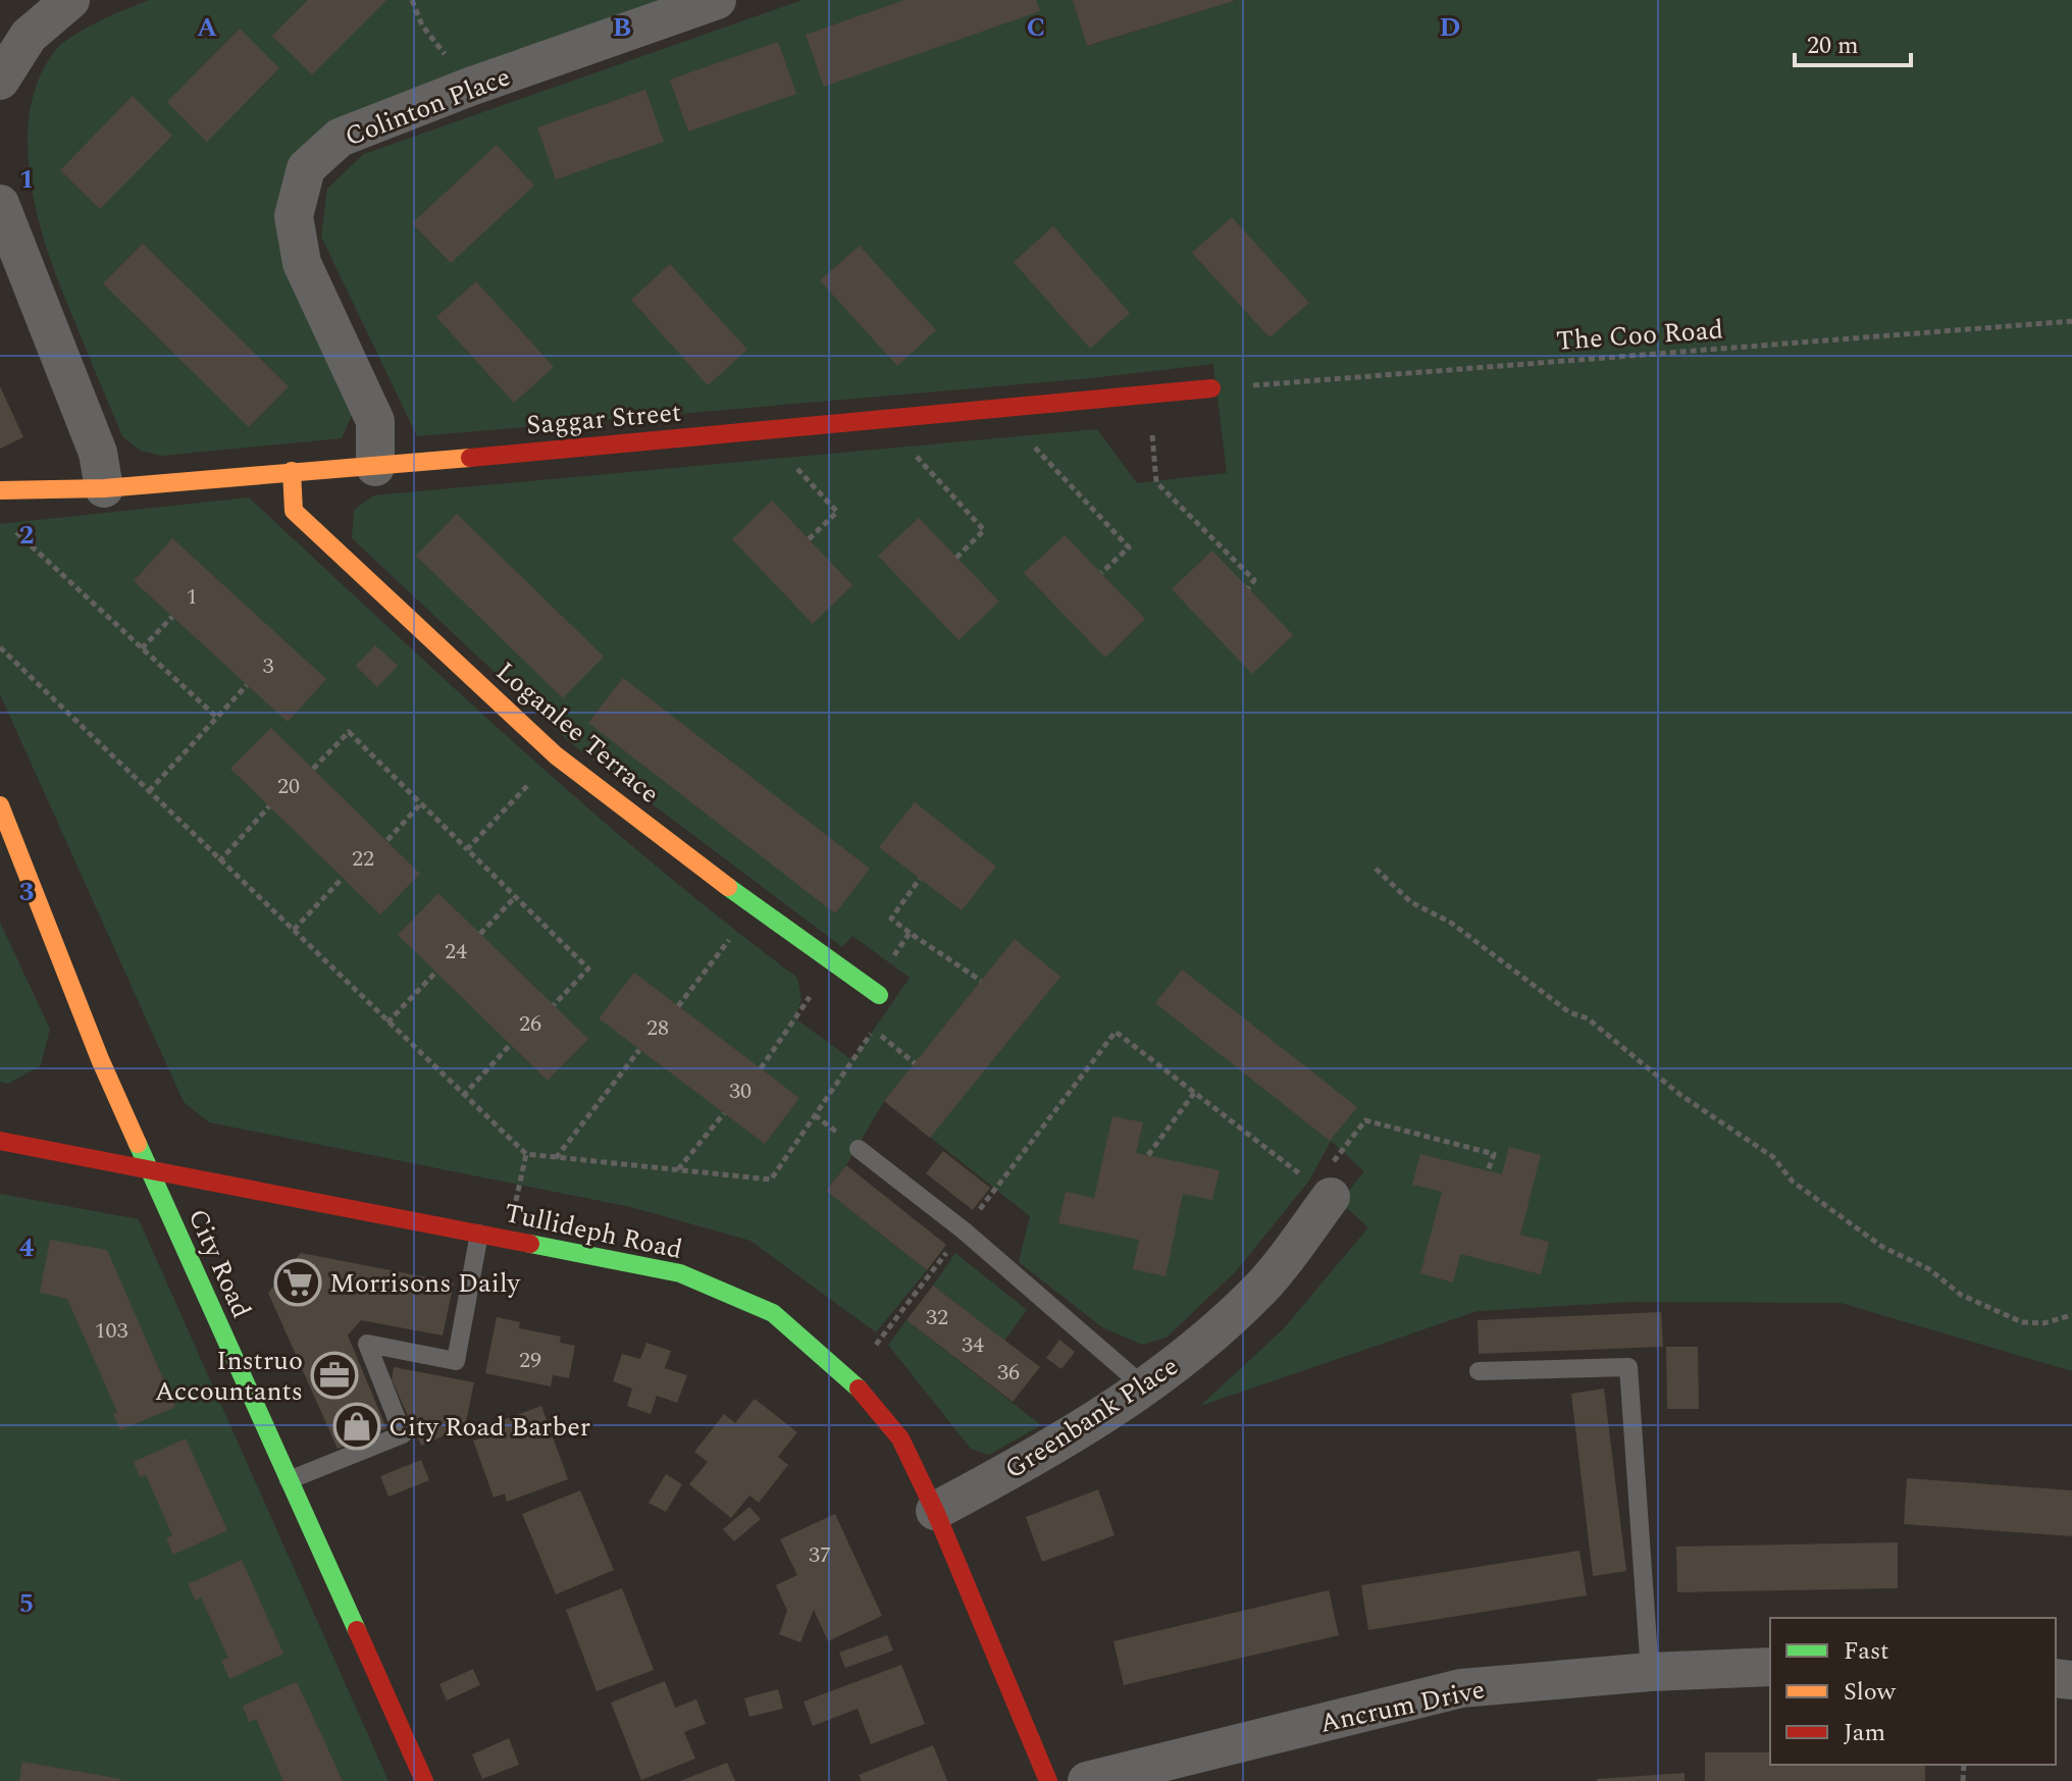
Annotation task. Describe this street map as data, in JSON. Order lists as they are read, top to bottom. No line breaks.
{"streets":{"street":["Colinton Place","Saggar Street","Loganlee Terrace","Tullideph Road","City Road","Greenbank Place","Ancrum Drive"],"path":["The Coo Road"]},"crossings":[["Colinton Place","Saggar Street"],["The Coo Road","Saggar Street"],["Saggar Street","Loganlee Terrace"],["Tullideph Road","City Road"],["Tullideph Road","Greenbank Place"]],"places":{"supermarket":["Morrisons Daily"],"office":["Instruo Accountants"],"shop":["City Road Barber"]},"house_numbers":["1","3","20","22","24","26","28","30","32","103","34","29","36","37"],"legend":["Fast","Slow","Jam"],"scale_bar":"20 m","grid":{"columns":["A","B","C","D"],"rows":["1","2","3","4","5"]}}
